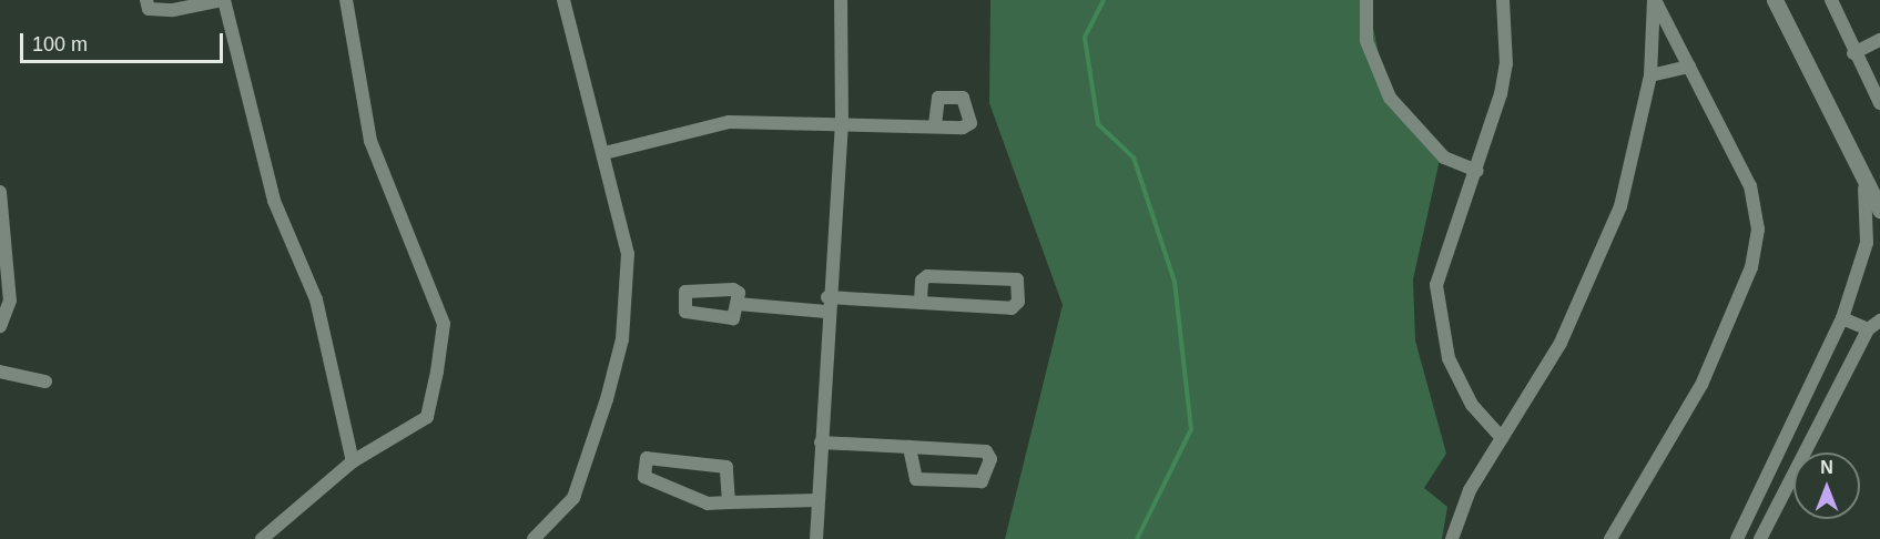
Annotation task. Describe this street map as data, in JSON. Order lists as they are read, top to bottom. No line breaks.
{"scale_bar":"100 m","north":"top"}
